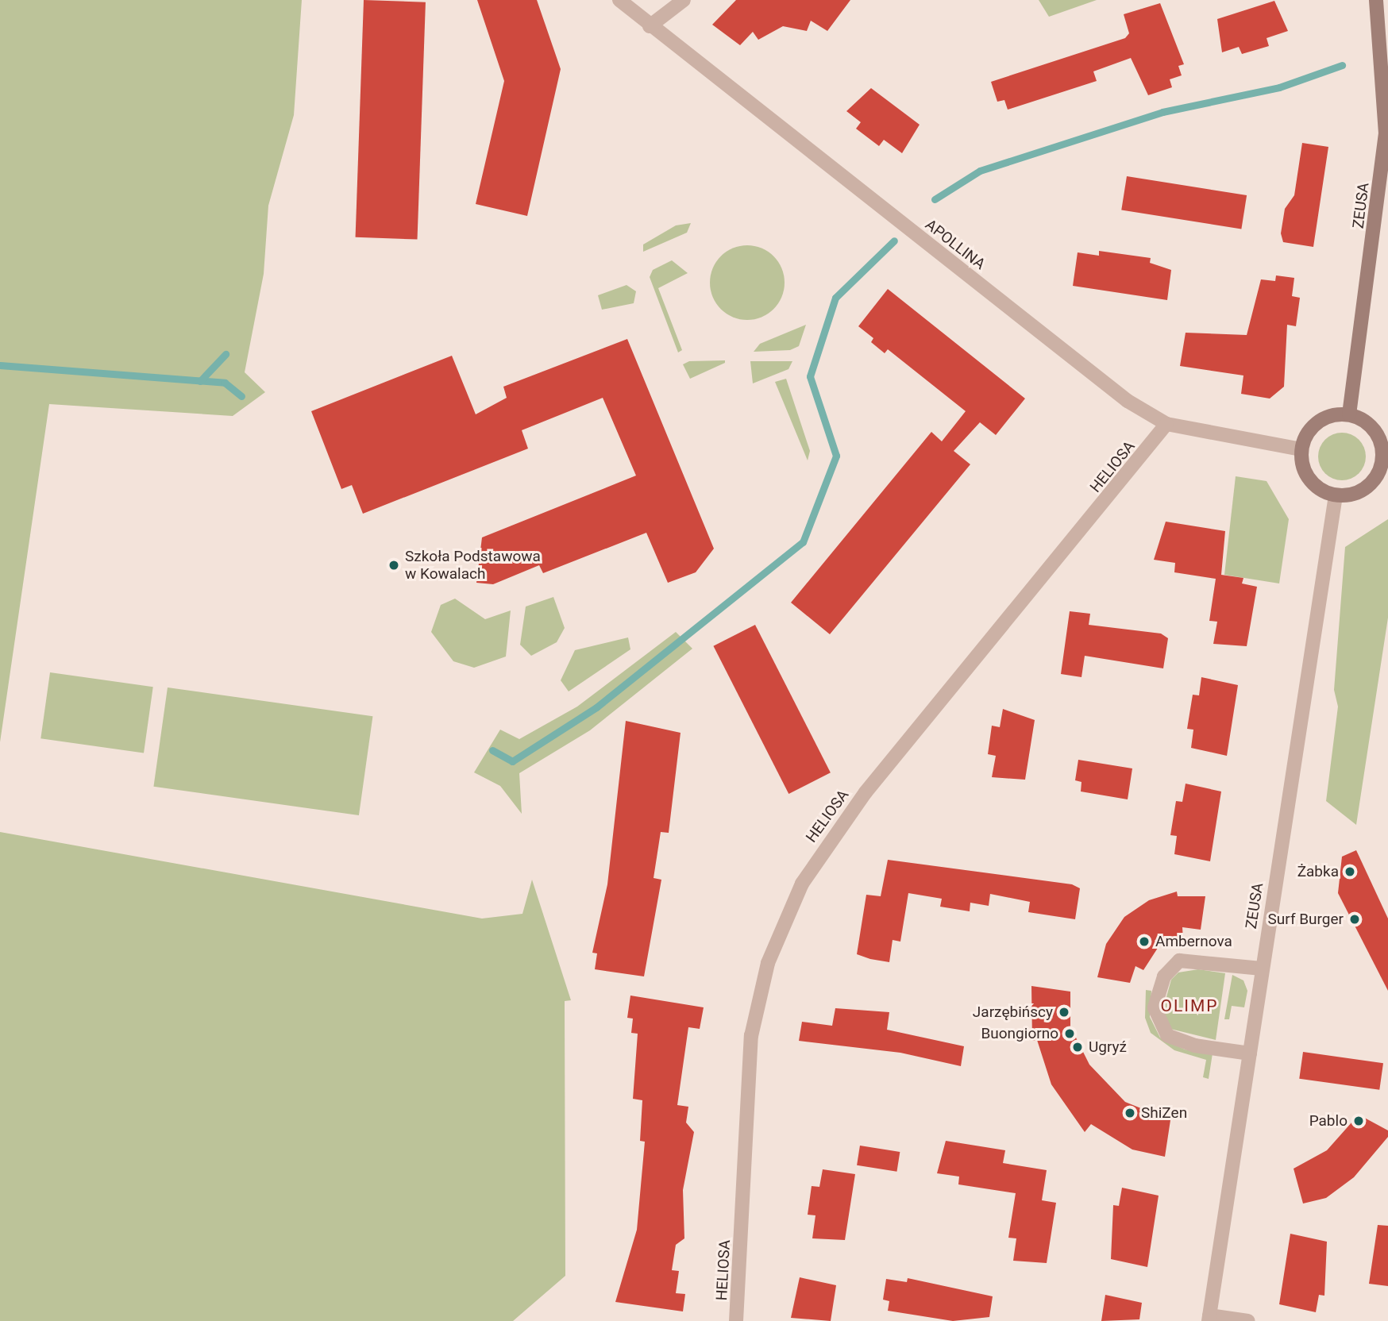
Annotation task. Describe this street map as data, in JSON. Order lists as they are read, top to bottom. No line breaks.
{"streets":{"street":["ZEUSA","APOLLINA","HELIOSA"]},"crossings":[["ZEUSA","APOLLINA"],["APOLLINA","HELIOSA"]],"districts":["OLIMP"],"places":["Szkoła Podstawowa w Kowalach","Żabka","Surf Burger","Ambernova","Jarzębińscy","Buongiorno","Ugryź","ShiZen","Pablo"]}
